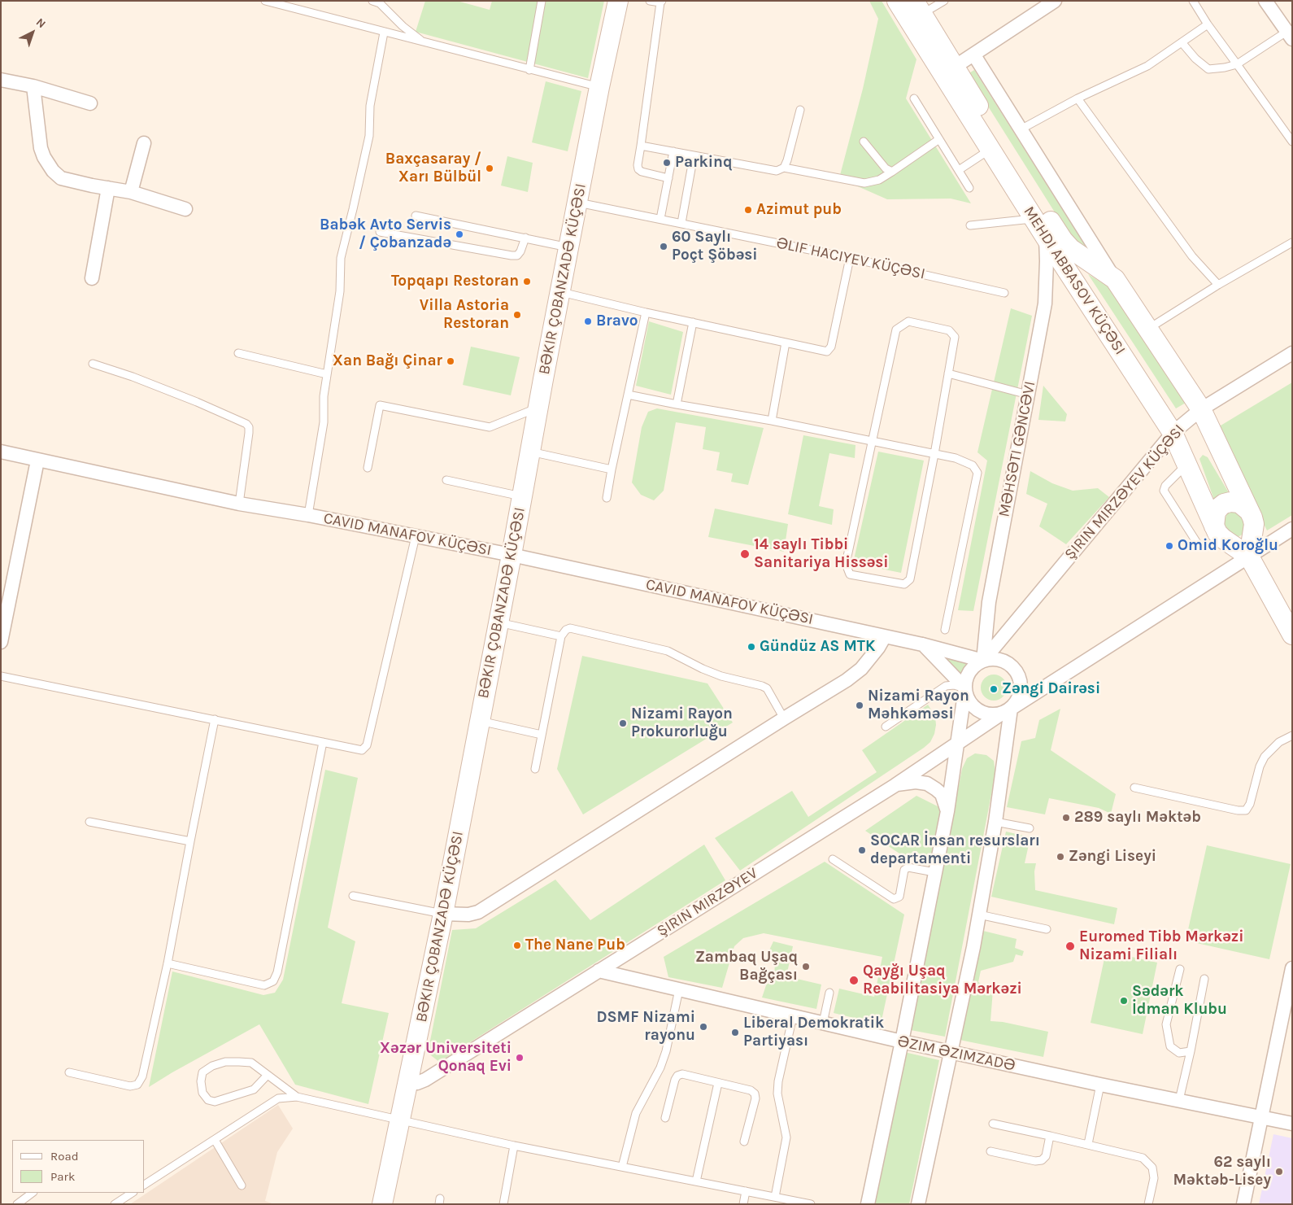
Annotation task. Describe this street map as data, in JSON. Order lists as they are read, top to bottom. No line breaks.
{"streets":{"street":["BƏKIR ÇOBANZADƏ KÜÇƏSI","MEHDI ABBASOV KÜÇƏSI","MƏHSƏTI GƏNCƏVI","ŞIRIN MIRZƏYEV KÜÇƏSI","CAVID MANAFOV KÜÇƏSI","ŞIRIN MIRZƏYEV","ƏZIM ƏZIMZADƏ"]},"crossings":[["BƏKIR ÇOBANZADƏ KÜÇƏSI","CAVID MANAFOV KÜÇƏSI"],["BƏKIR ÇOBANZADƏ KÜÇƏSI","ŞIRIN MIRZƏYEV"],["MEHDI ABBASOV KÜÇƏSI","MƏHSƏTI GƏNCƏVI"],["MEHDI ABBASOV KÜÇƏSI","ŞIRIN MIRZƏYEV KÜÇƏSI"],["MƏHSƏTI GƏNCƏVI","ŞIRIN MIRZƏYEV KÜÇƏSI"],["MƏHSƏTI GƏNCƏVI","CAVID MANAFOV KÜÇƏSI"],["MƏHSƏTI GƏNCƏVI","ŞIRIN MIRZƏYEV"],["ŞIRIN MIRZƏYEV KÜÇƏSI","CAVID MANAFOV KÜÇƏSI"],["ŞIRIN MIRZƏYEV KÜÇƏSI","ŞIRIN MIRZƏYEV"],["CAVID MANAFOV KÜÇƏSI","ŞIRIN MIRZƏYEV"],["ŞIRIN MIRZƏYEV","ƏZIM ƏZIMZADƏ"]],"places":["Parkinq","Baxçasaray / Xarı Bülbül","Azimut pub","Babək Avto Servis / Çobanzadə","60 Saylı Poçt Şöbəsi","Topqapı Restoran","Villa Astoria Restoran","Bravo","Xan Bağı Çinar","Omid Koroğlu","14 saylı Tibbi Sanitariya Hissəsi","Gündüz AS MTK","Zəngi Dairəsi","Nizami Rayon Məhkəməsi","Nizami Rayon Prokurorluğu","289 saylı Məktəb","SOCAR İnsan resursları departamenti","Zəngi Liseyi","The Nane Pub","Euromed Tibb Mərkəzi Nizami Filialı","Zambaq Uşaq Bağçası","Qayğı Uşaq Reabilitasiya Mərkəzi","Sədərk İdman Klubu","DSMF Nizami rayonu","Liberal Demokratik Partiyası","Xəzər Universiteti Qonaq Evi","62 saylı Məktəb-Lisey"],"legend":["Road","Park"],"north":"top right"}
